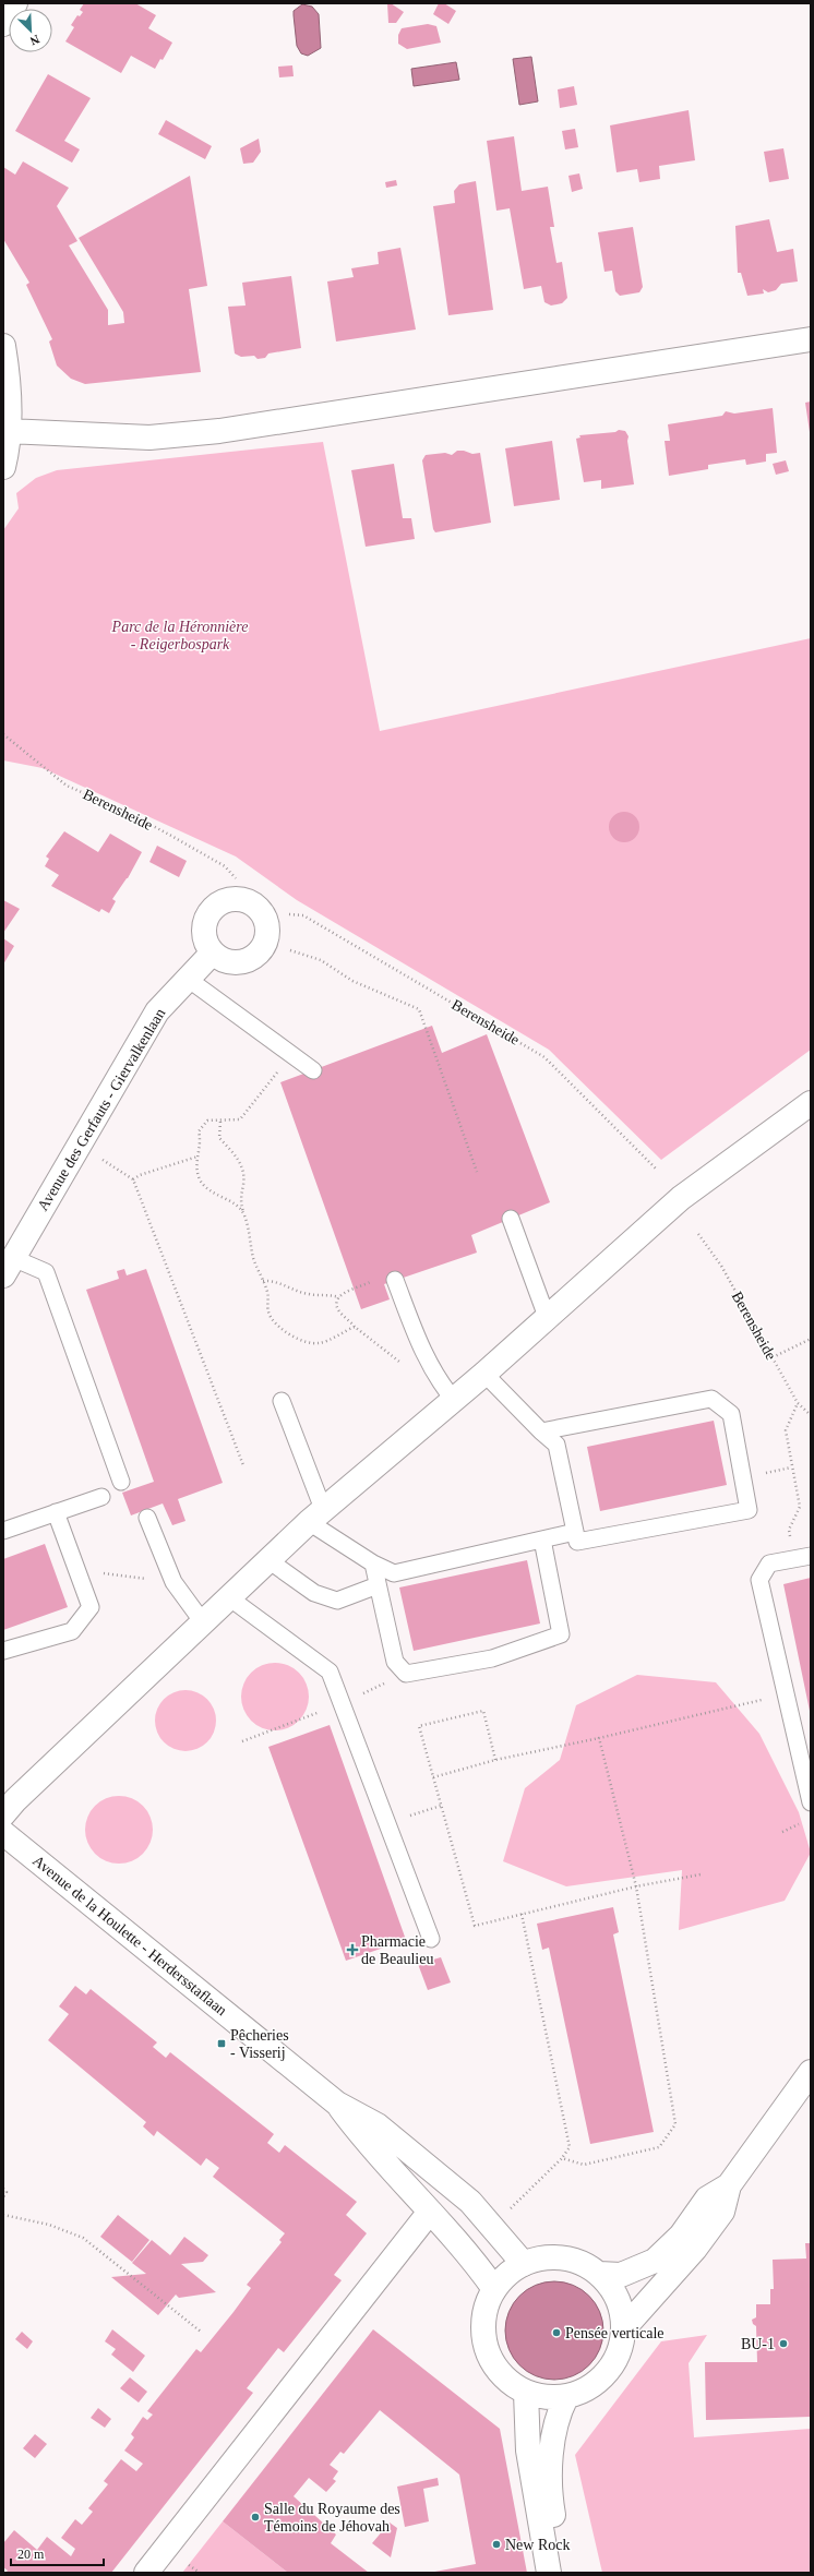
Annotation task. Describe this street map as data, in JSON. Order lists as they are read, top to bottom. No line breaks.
{"streets":{"street":["Avenue des Gerfauts - Giervalkenlaan","Avenue de la Houlette - Herdersstaflaan"],"path":["Berensheide"]},"parks":["Parc de la Héronnière - Reigerbospark"],"places":{"health":["Pharmacie de Beaulieu"],"transit":["Pêcheries - Visserij"],"other":["Pensée verticale","BU-1","Salle du Royaume des Témoins de Jéhovah","New Rock"]},"scale_bar":"20 m","north":"bottom right"}
